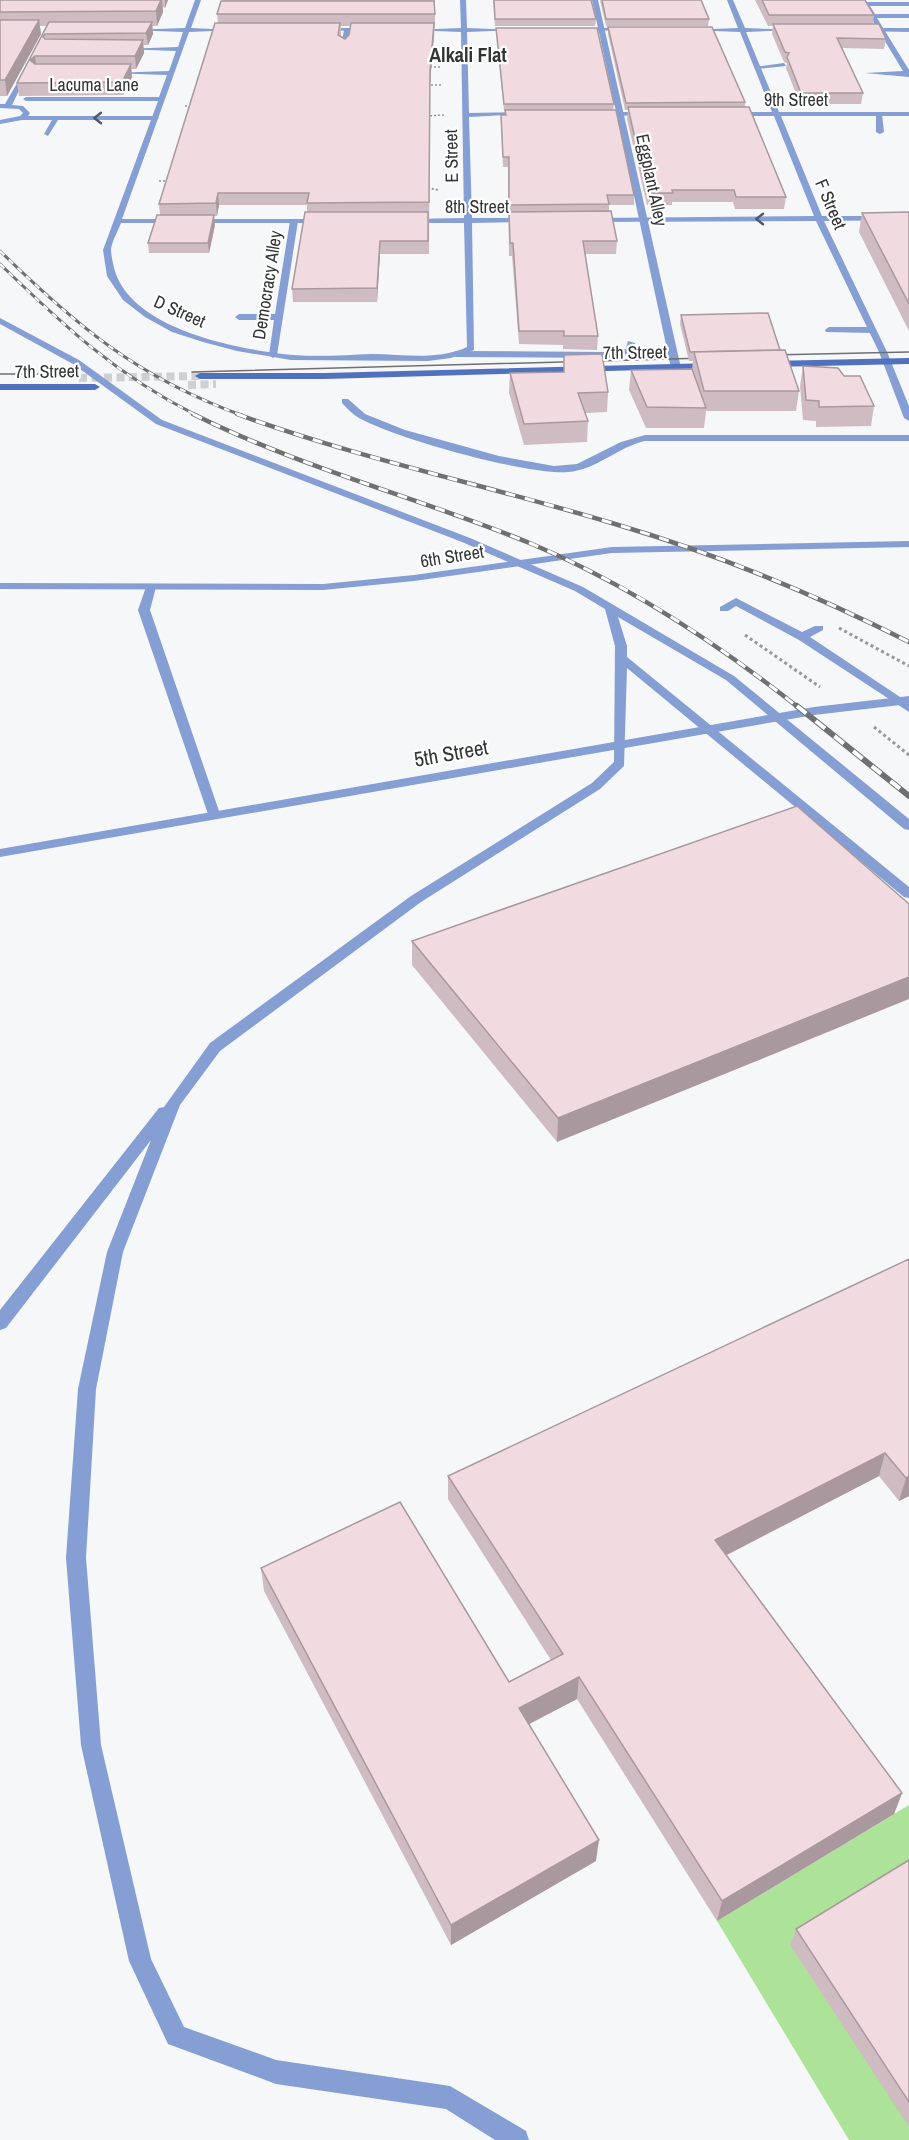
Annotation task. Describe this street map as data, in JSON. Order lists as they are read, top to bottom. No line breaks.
{"streets":{"main road":["7th Street"],"street":["Lacuma Lane","9th Street","E Street","Eggplant Alley","F Street","8th Street","Democracy Alley","D Street","6th Street","5th Street"]},"crossings":[["Lacuma Lane","D Street"],["9th Street","F Street"],["E Street","8th Street"],["E Street","D Street"],["Eggplant Alley","7th Street"],["Democracy Alley","D Street"]],"districts":["Alkali Flat"]}
